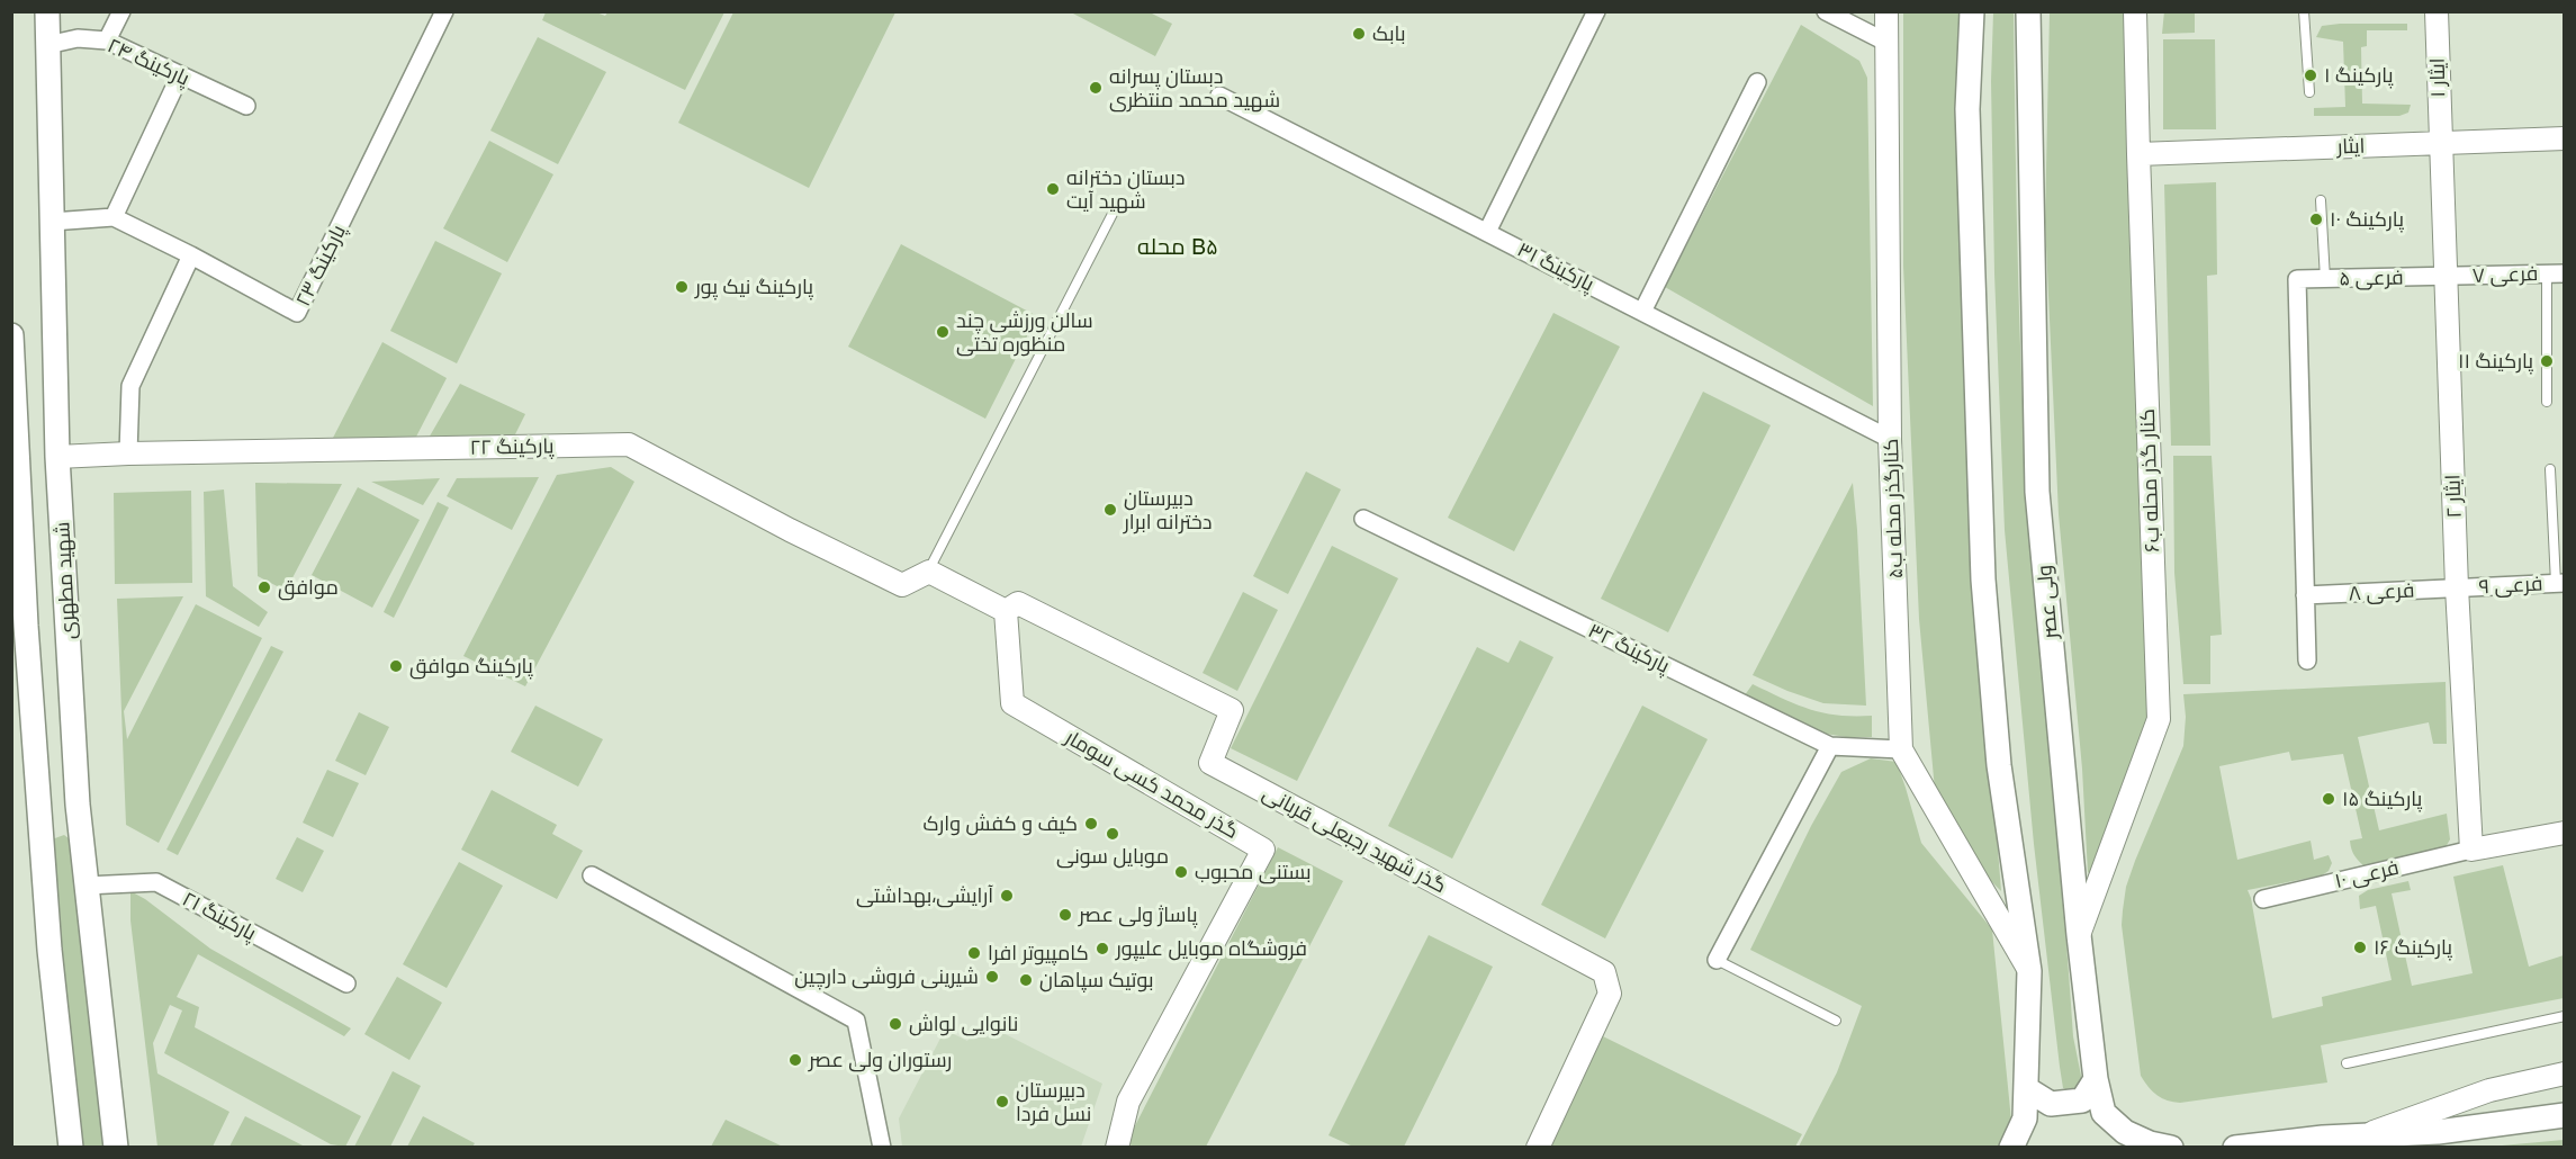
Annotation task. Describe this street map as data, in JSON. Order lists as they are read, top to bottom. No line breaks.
{"streets":{"main road":["شهید مطهری","ولی عصر"],"street":["پارکینگ ۲۴","ایثار ۱","ایثار","پارکینگ ۲۳","پارکینگ ۳۱","فرعی ۷","فرعی ۵","پارکینگ ۲۲","کنار گذر محله ب۶","ایثار ۲","کنارگذر محله ب۵","فرعی ۹","فرعی ۸","پارکینگ ۳۲","گذر محمد کسی سومار","گذر شهید رجبعلی قربانی","فرعی ۱۰","پارکینگ ۲۱"]},"crossings":[["پارکینگ ۲۴","شهید مطهری"],["ایثار ۱","ایثار"],["ایثار ۱","ایثار ۲"],["ایثار","کنار گذر محله ب۶"],["ایثار","ایثار ۲"],["پارکینگ ۳۱","کنارگذر محله ب۵"],["فرعی ۷","فرعی ۵"],["فرعی ۷","ایثار ۲"],["فرعی ۵","ایثار ۲"],["فرعی ۵","فرعی ۸"],["پارکینگ ۲۲","شهید مطهری"],["کنار گذر محله ب۶","ولی عصر"],["ایثار ۲","فرعی ۹"],["ایثار ۲","فرعی ۸"],["ایثار ۲","فرعی ۱۰"],["کنارگذر محله ب۵","پارکینگ ۳۲"],["شهید مطهری","پارکینگ ۲۱"],["فرعی ۹","فرعی ۸"],["گذر محمد کسی سومار","گذر شهید رجبعلی قربانی"]],"districts":["محله B۵"],"places":["بابک","پارکینگ ۱","دبستان پسرانه شهید محمد منتظری","دبستان دخترانه شهید آیت","پارکینگ ۱۰","پارکینگ نیک پور","سالن ورزشی چند منظوره تختی","پارکینگ ۱۱","دبیرستان دخترانه ابرار","موافق","پارکینگ موافق","پارکینگ ۱۵","کیف و کفش وارک","موبایل سونی","بستنی محبوب","آرایشی،بهداشتی","پاساژ ولی عصر","پارکینگ ۱۶","فروشگاه موبایل علیپور","کامپیوتر افرا","شیرینی فروشی دارچین","بوتیک سپاهان","نانوایی لواش","رستوران ولی عصر","دبیرستان نسل فردا"]}
